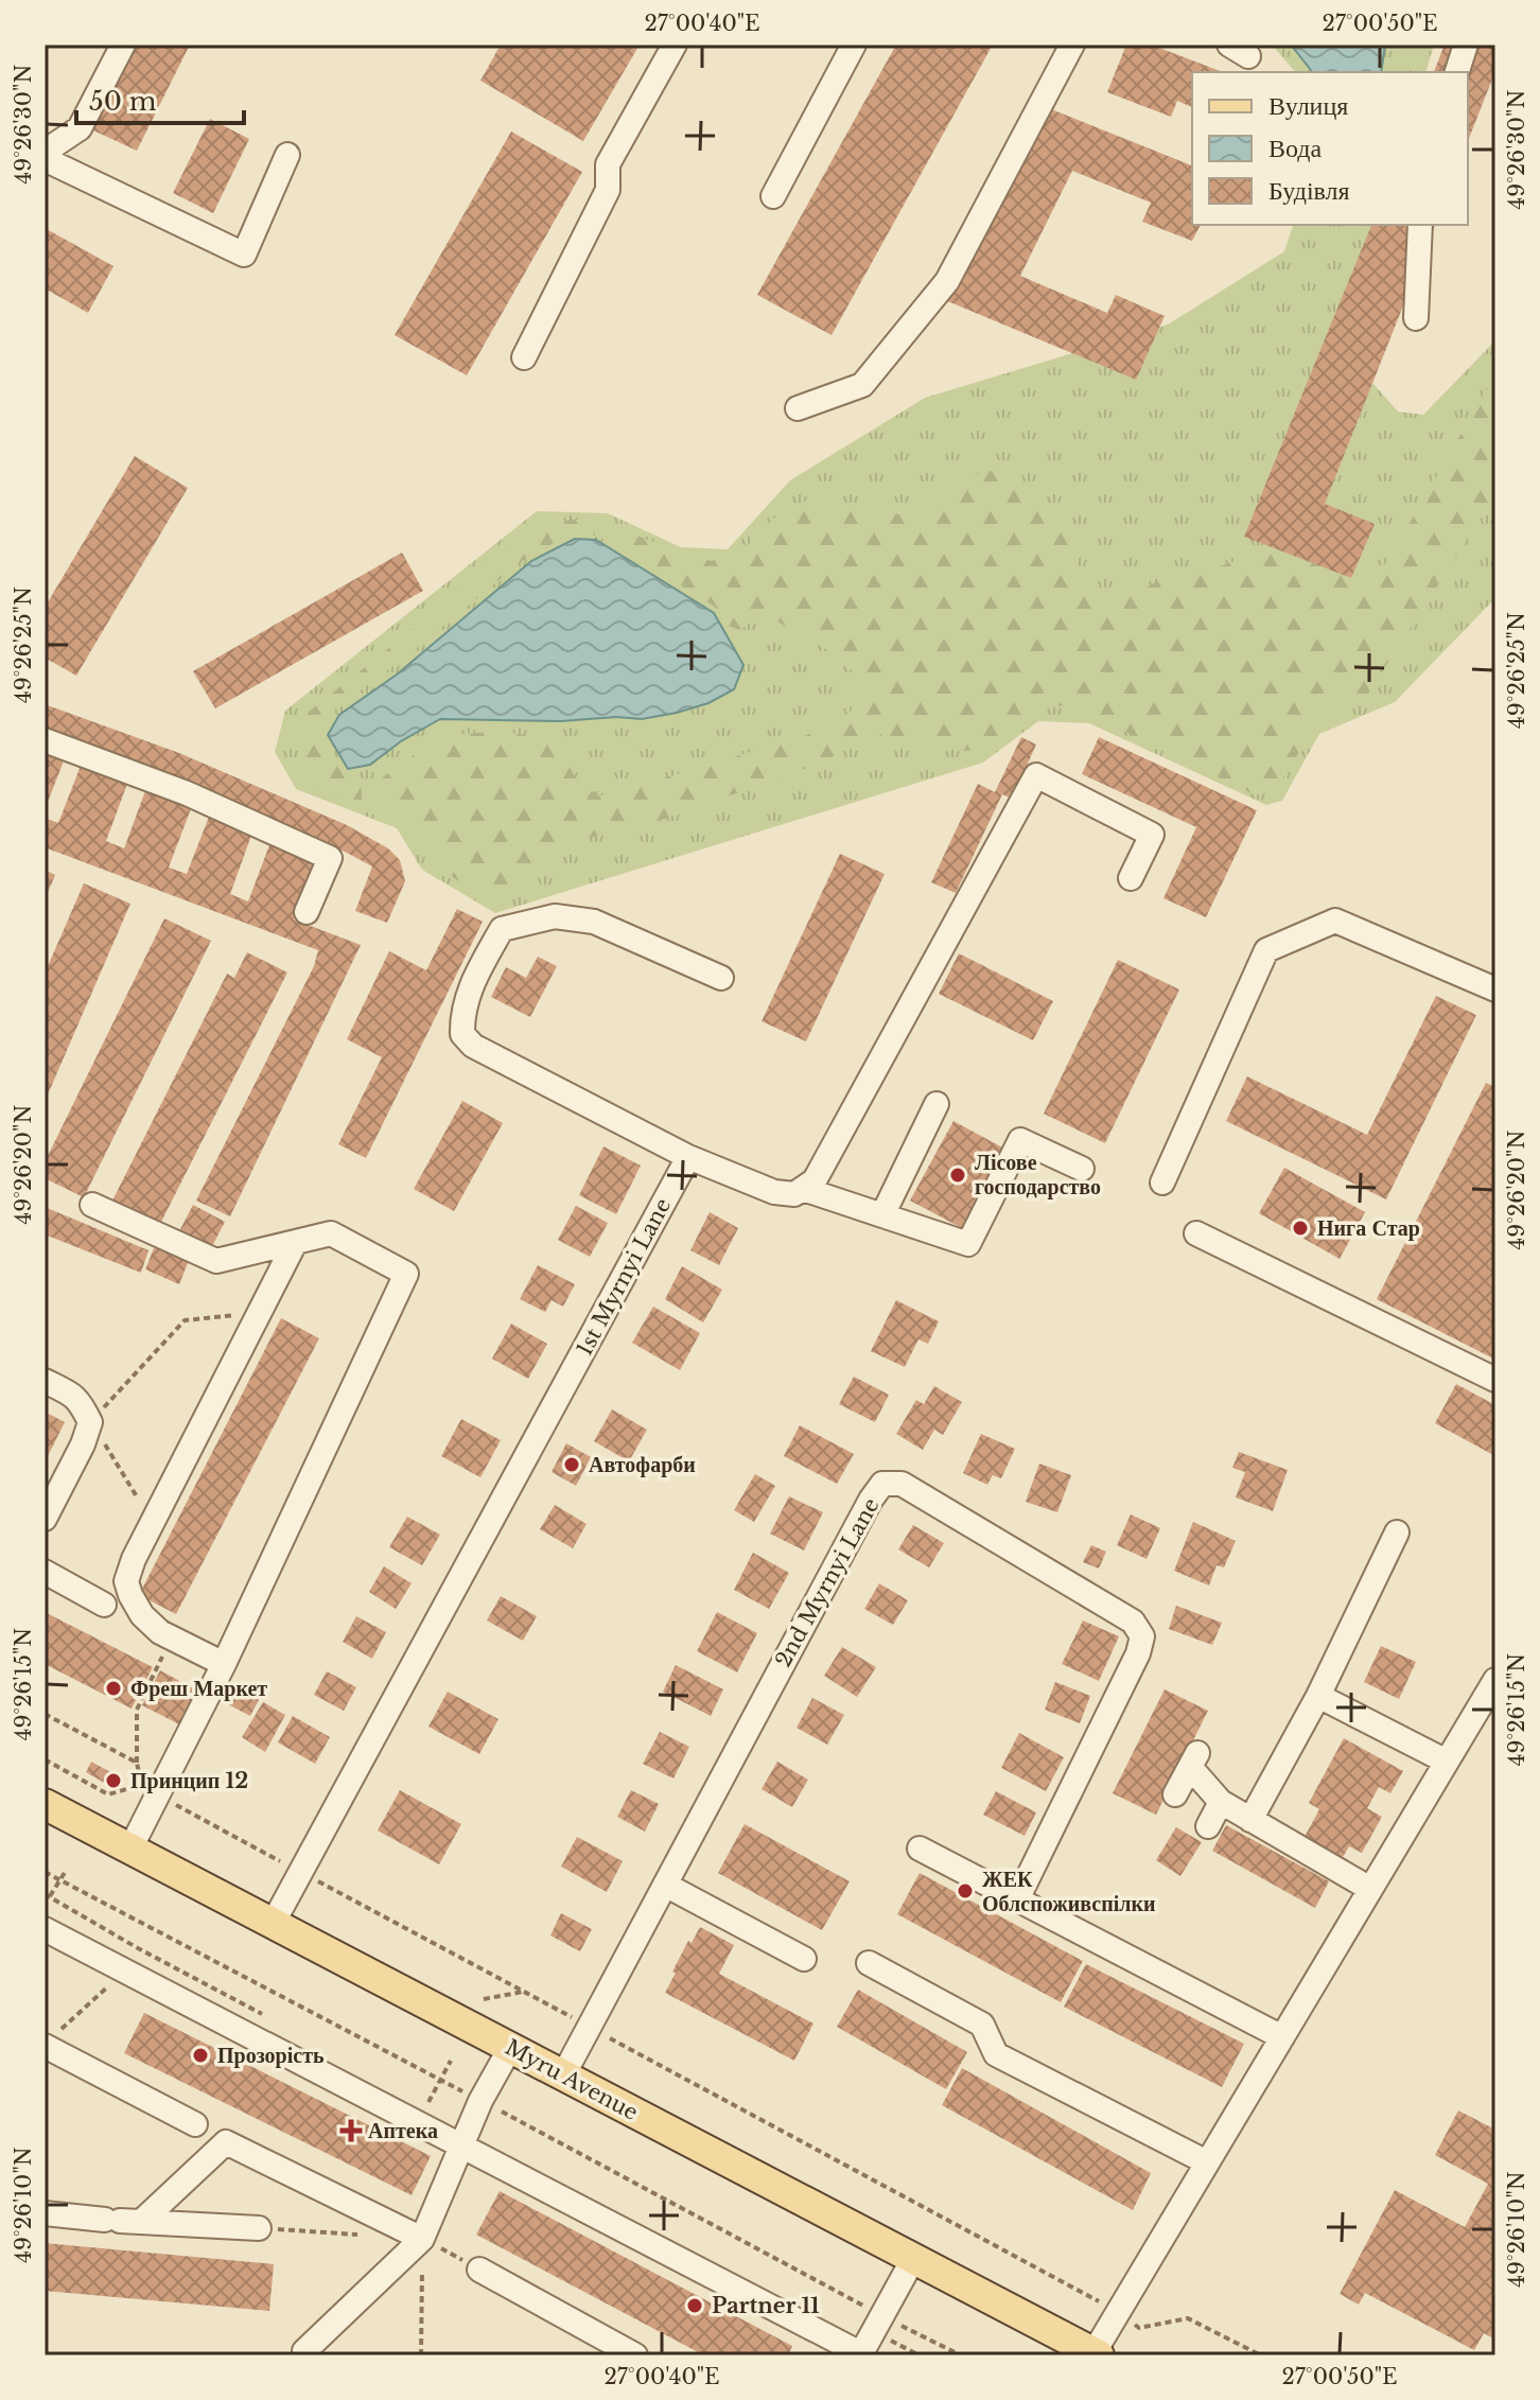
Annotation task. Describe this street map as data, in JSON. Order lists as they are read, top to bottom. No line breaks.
{"streets":{"main road":["Myru Avenue"],"street":["1st Myrnyi Lane","2nd Myrnyi Lane"]},"crossings":[["1st Myrnyi Lane","Myru Avenue"],["2nd Myrnyi Lane","Myru Avenue"]],"places":{"other":["Лісове господарство","Нига Стар","Автофарби","Фреш Маркет","Принцип 12","ЖЕК Облспоживспілки","Прозорість","Partner 11"],"health":["Аптека"]},"legend":["Вулиця","Вода","Будівля"],"scale_bar":"50 m","coordinates":["27°00'40\"E","27°00'50\"E","49°26'30\"N","49°26'25\"N","49°26'20\"N","49°26'15\"N","49°26'10\"N"]}
